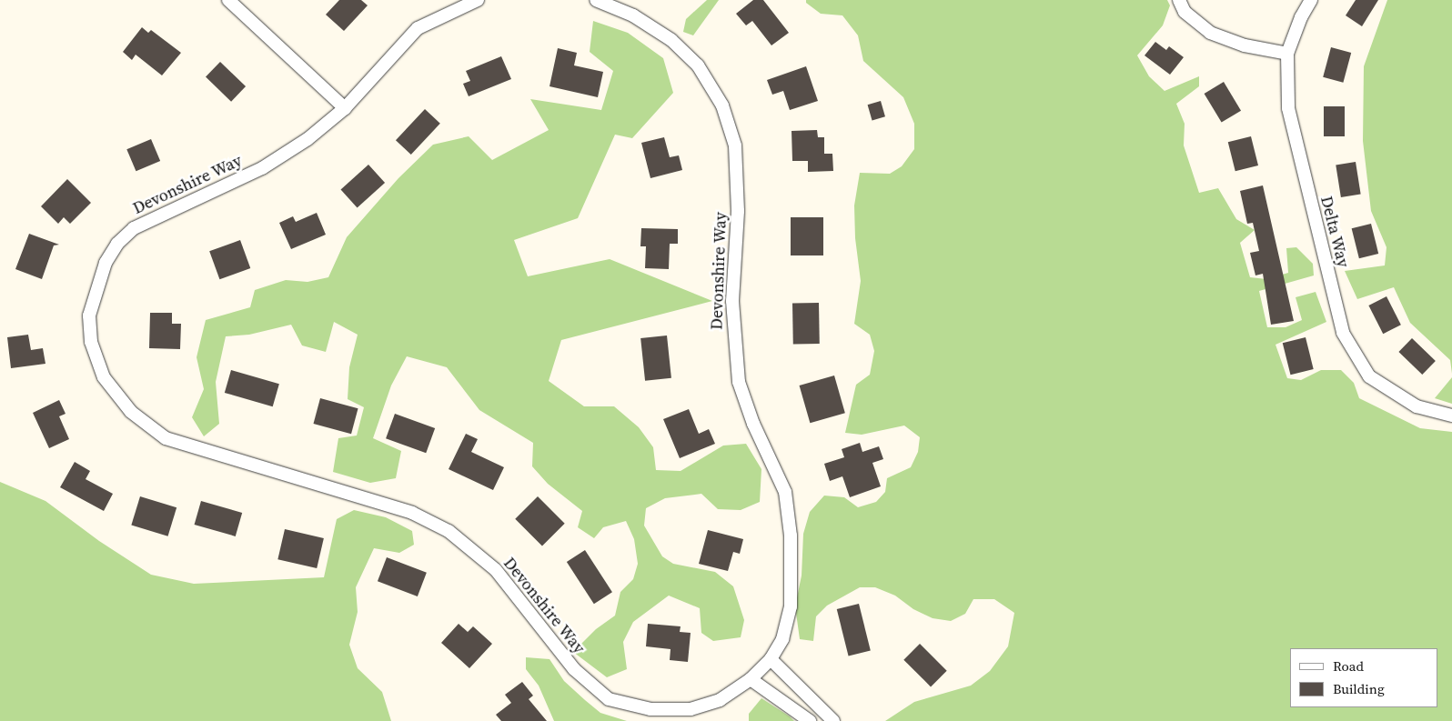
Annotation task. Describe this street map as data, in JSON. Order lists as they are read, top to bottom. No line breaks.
{"streets":{"street":["Devonshire Way","Delta Way"]},"legend":["Road","Building"]}
